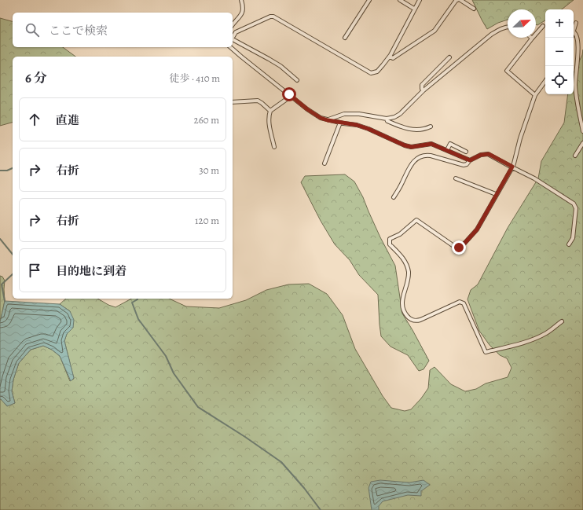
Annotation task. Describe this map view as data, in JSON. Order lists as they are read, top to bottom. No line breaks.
{"north":"top right","page":{"map_buttons":["+","−"],"search":"ここで検索","heading":["6 分","徒歩 · 410 m"],"list":[["直進","260 m"],["右折","30 m"],["右折","120 m"],"目的地に到着"]}}
